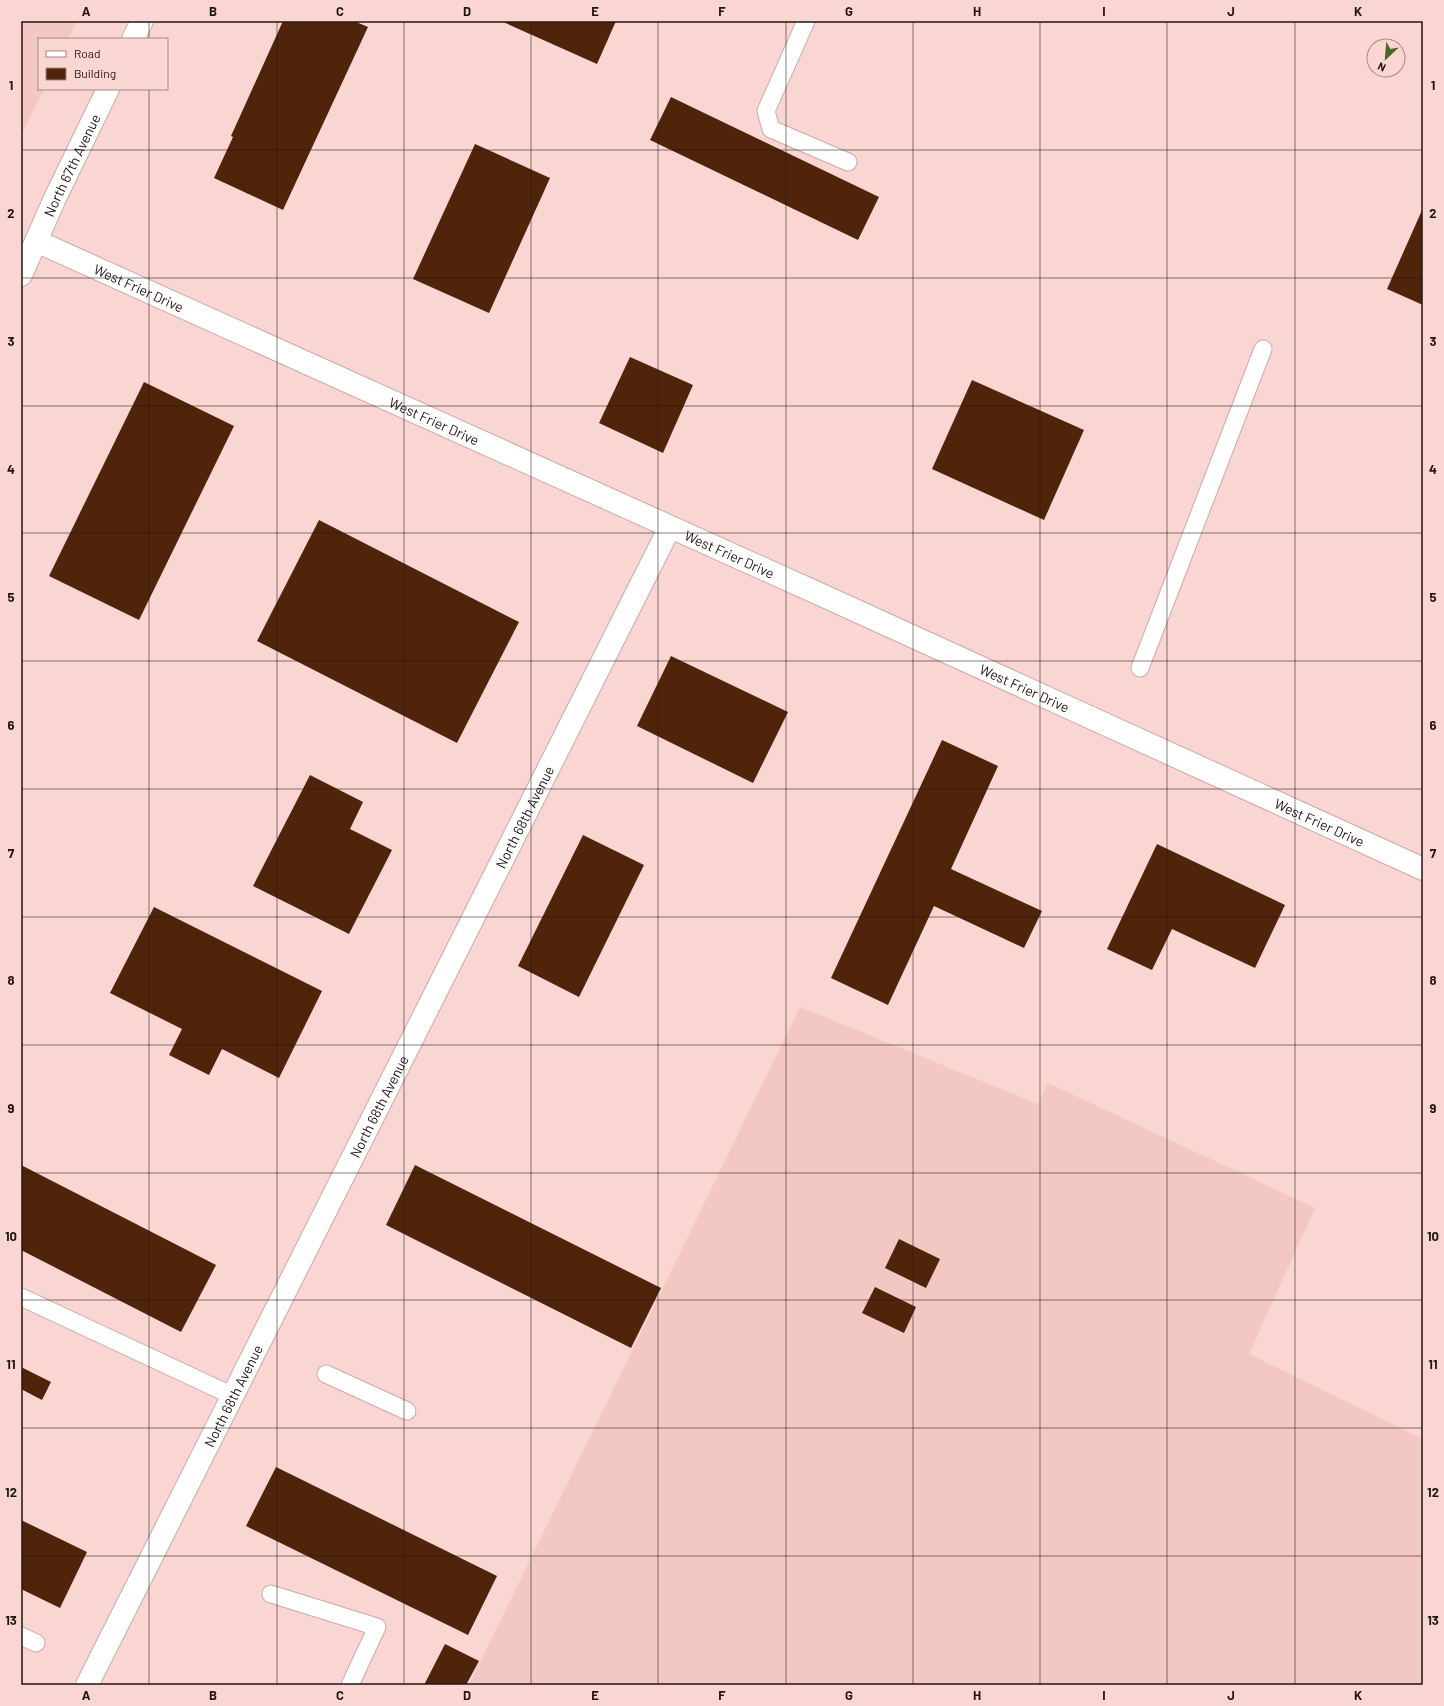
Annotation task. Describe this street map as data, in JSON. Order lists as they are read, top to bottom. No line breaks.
{"streets":{"street":["North 67th Avenue","West Frier Drive","North 68th Avenue"]},"crossings":[["North 67th Avenue","West Frier Drive"],["West Frier Drive","North 68th Avenue"]],"legend":["Road","Building"],"north":"bottom left","grid":{"columns":["A","B","C","D","E","F","G","H","I","J","K"],"rows":["1","2","3","4","5","6","7","8","9","10","11","12","13"]}}
